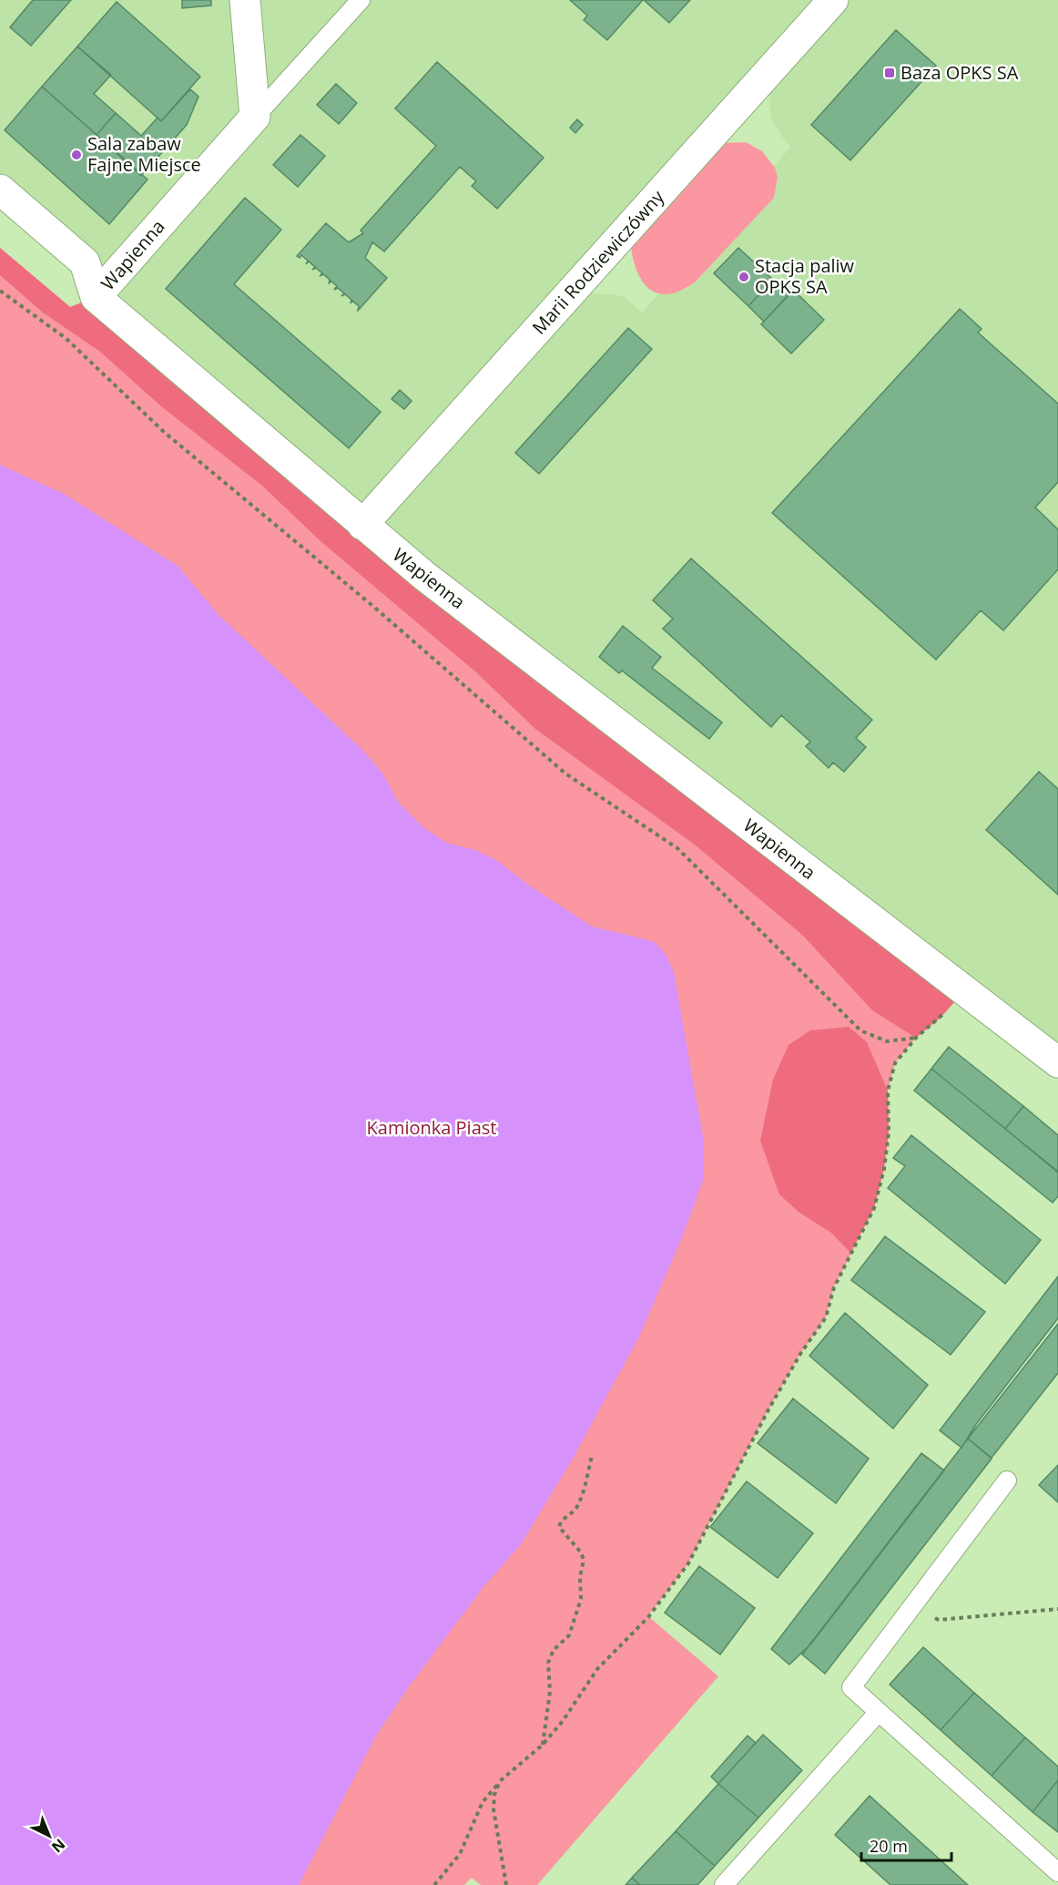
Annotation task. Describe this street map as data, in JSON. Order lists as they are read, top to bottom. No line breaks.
{"streets":{"street":["Wapienna","Marii Rodziewiczówny"]},"crossings":[["Wapienna","Marii Rodziewiczówny"]],"parks":["Kamionka Piast"],"places":{"transit":["Baza OPKS SA"],"other":["Sala zabaw Fajne Miejsce","Stacja paliw OPKS SA"]},"scale_bar":"20 m","north":"bottom right"}
